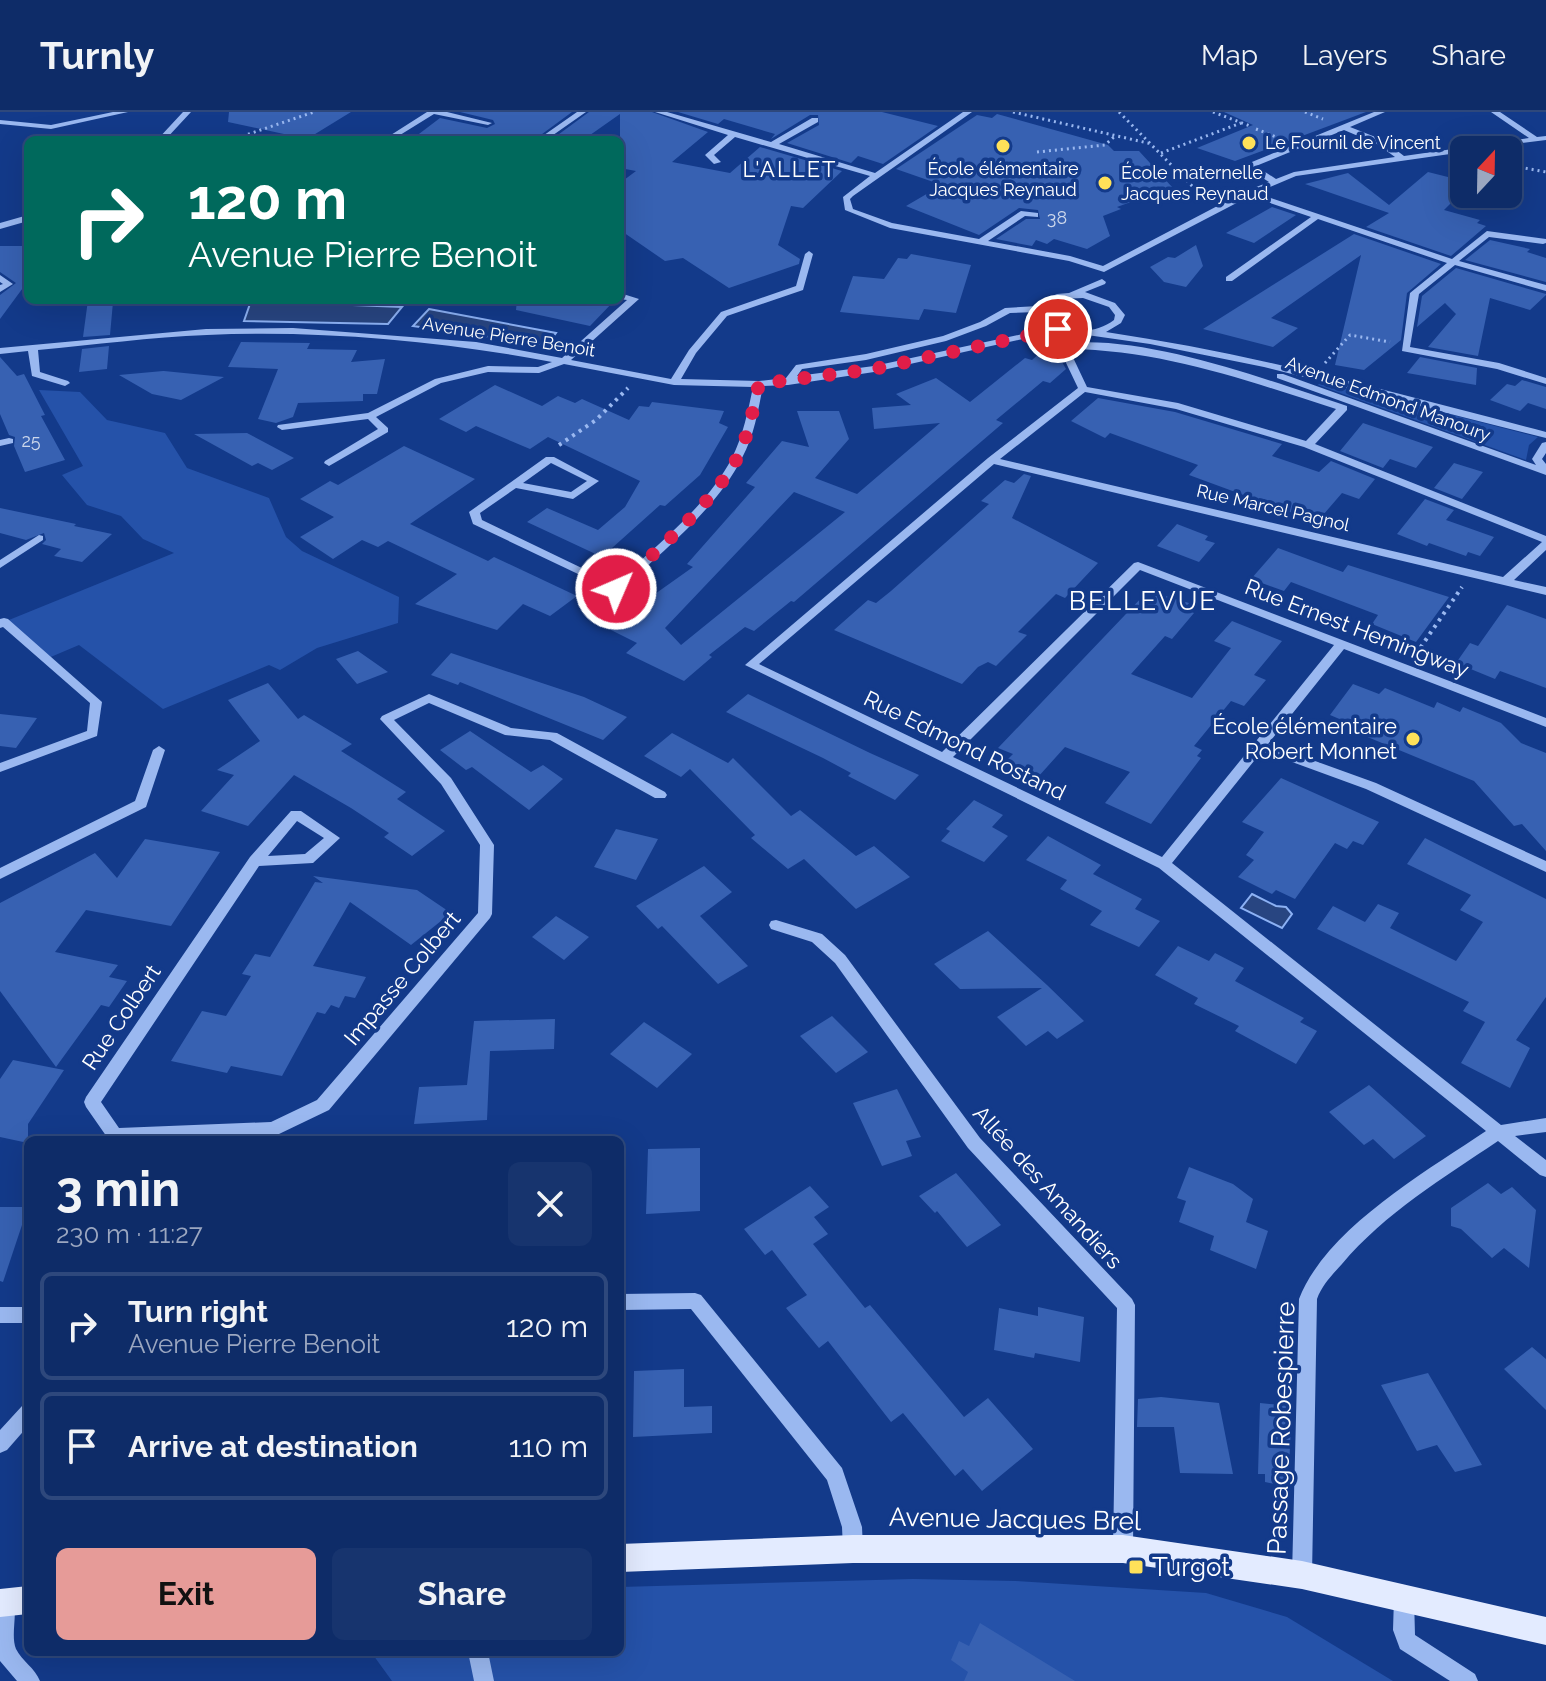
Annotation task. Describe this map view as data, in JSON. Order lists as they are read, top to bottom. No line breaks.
{"streets":{"main road":["Avenue Jacques Brel"],"street":["Avenue Pierre Benoit","Avenue Edmond Manoury","Rue Marcel Pagnol","Rue Ernest Hemingway","Rue Edmond Rostand","Impasse Colbert","Rue Colbert","Allée des Amandiers","Passage Robespierre"]},"crossings":[["Avenue Pierre Benoit","Avenue Edmond Manoury"],["Rue Marcel Pagnol","Rue Edmond Rostand"],["Rue Ernest Hemingway","Rue Edmond Rostand"],["Rue Edmond Rostand","Passage Robespierre"],["Impasse Colbert","Rue Colbert"],["Allée des Amandiers","Avenue Jacques Brel"],["Passage Robespierre","Avenue Jacques Brel"]],"districts":["L'ALLET","BELLEVUE"],"places":{"other":["Le Fournil de Vincent","École élémentaire Jacques Reynaud","École maternelle Jacques Reynaud","École élémentaire Robert Monnet"],"transit":["Turgot"]},"house_numbers":["38","25"],"north":"top","page":{"header":"Turnly","nav":["Map","Layers","Share"],"turn":["120 m","Avenue Pierre Benoit"],"heading":["3 min","230 m · 11:27"],"list":[{"name":"Turn right","note":"Avenue Pierre Benoit","value":"120 m"},{"name":"Arrive at destination","value":"110 m"}],"buttons":["Exit","Share"]}}
